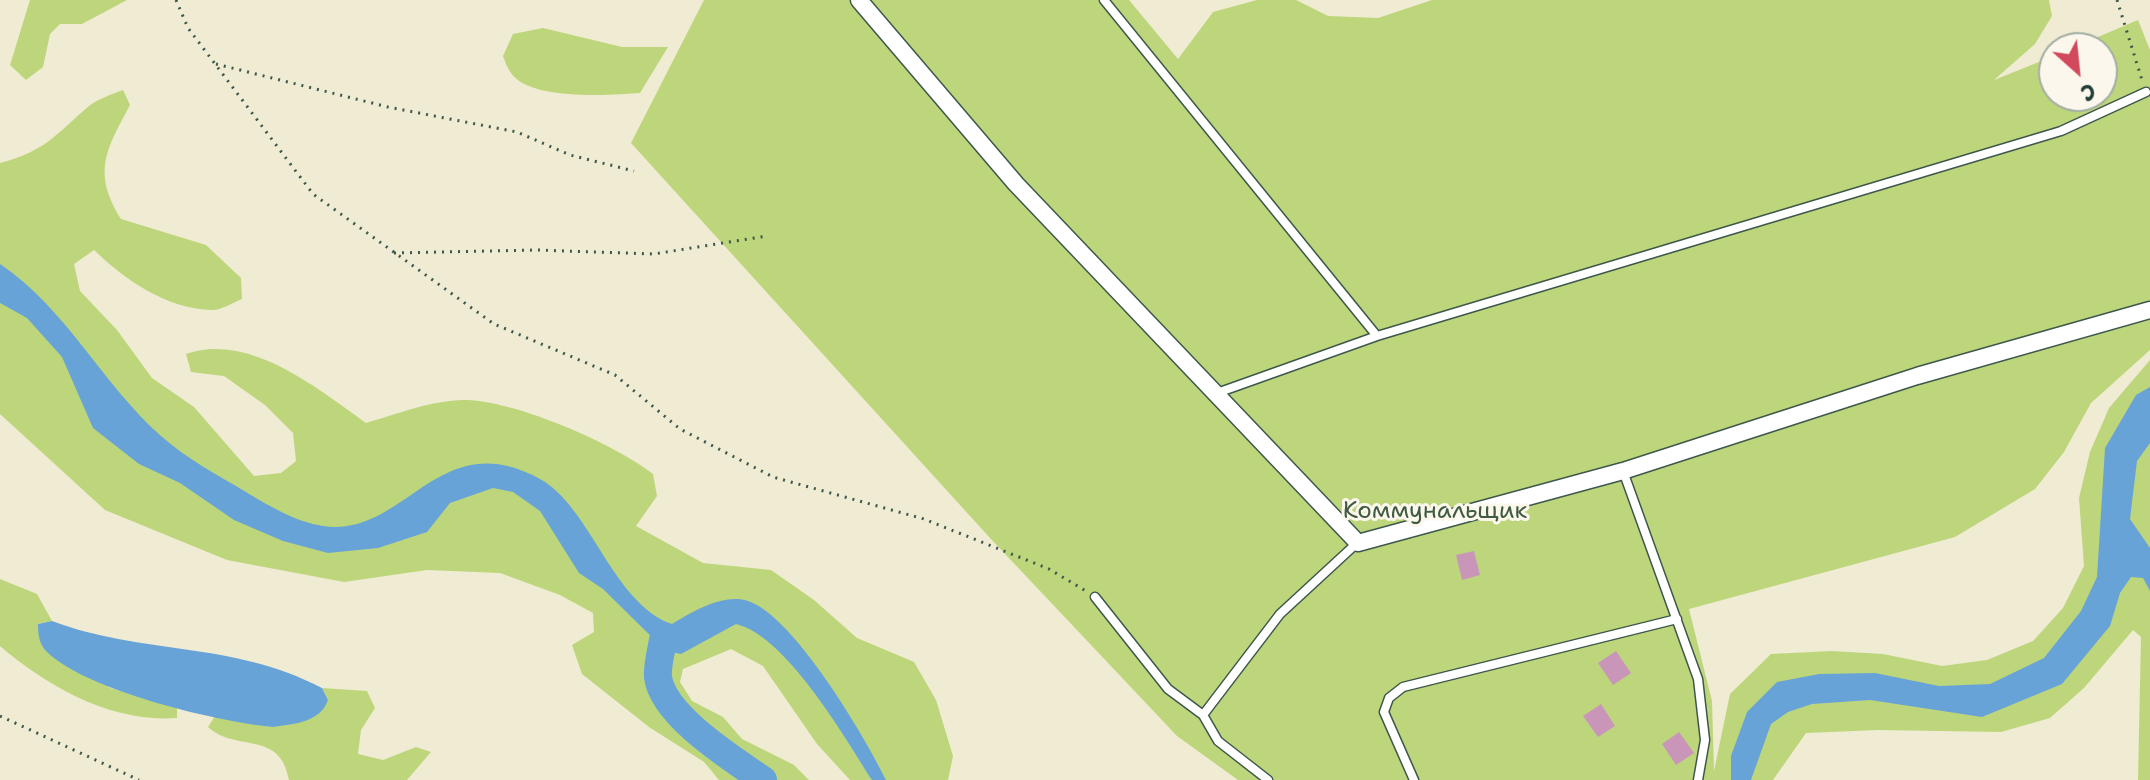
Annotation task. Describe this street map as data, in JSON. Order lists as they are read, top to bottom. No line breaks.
{"parks":["Коммунальщик"],"north":"bottom right"}
